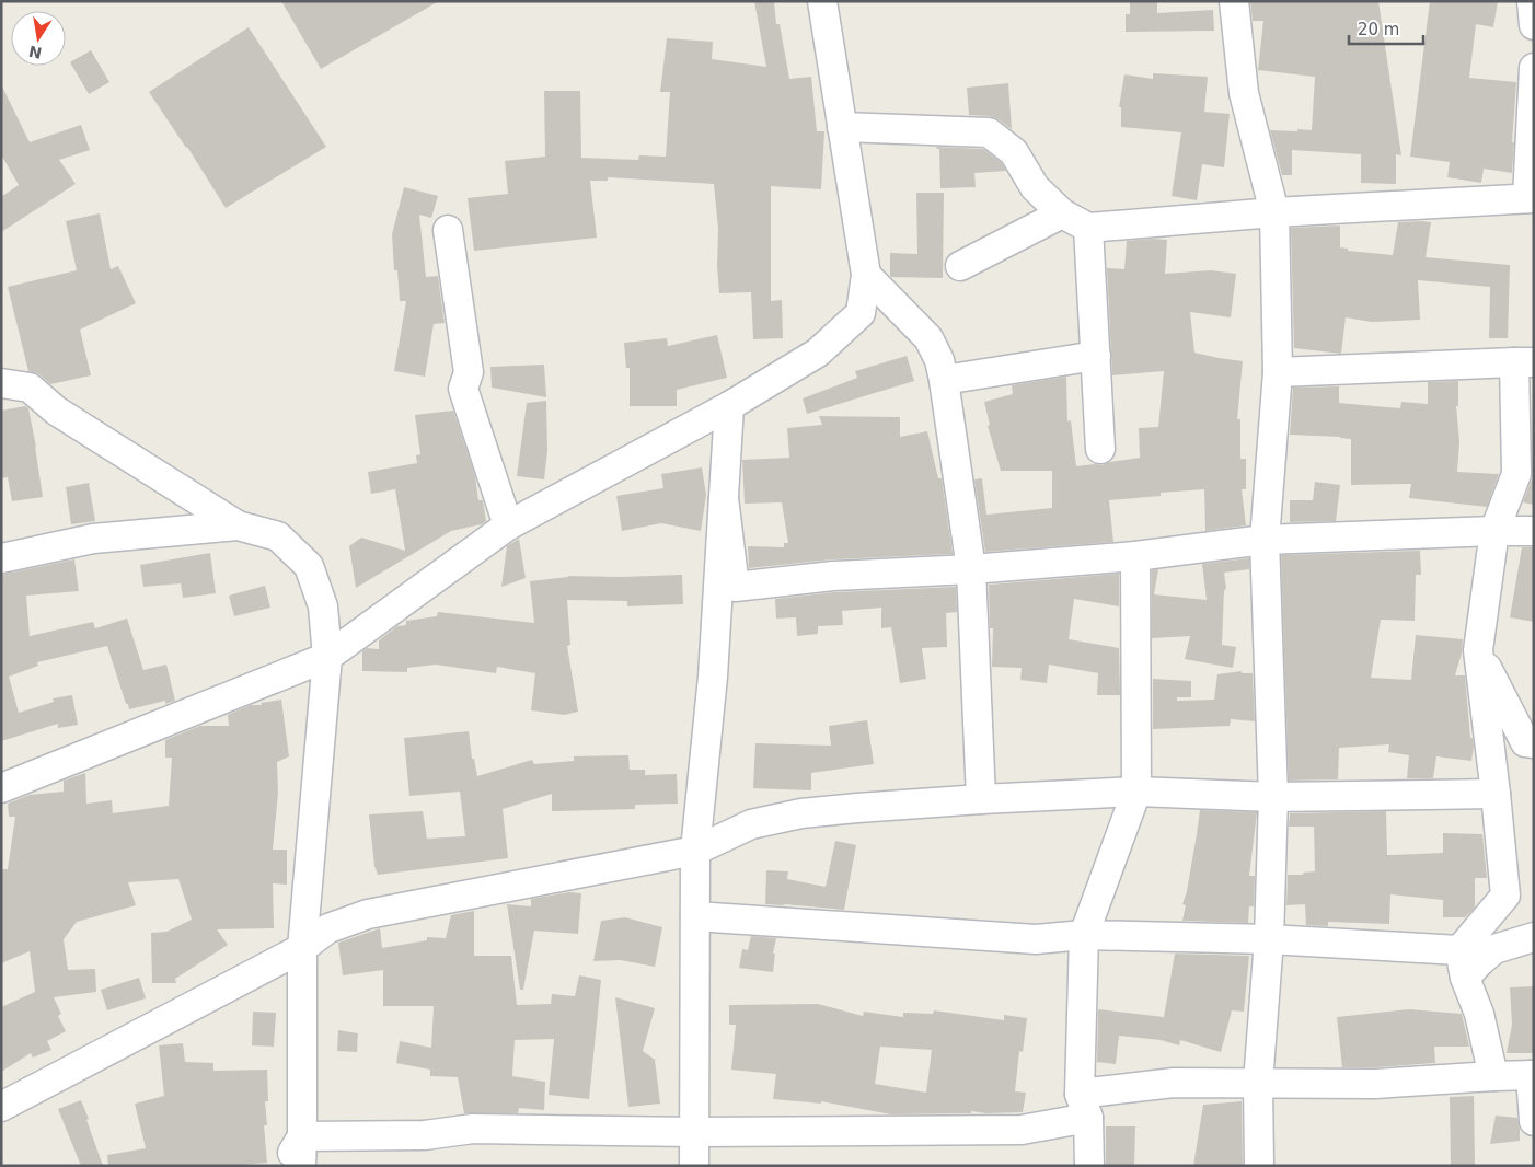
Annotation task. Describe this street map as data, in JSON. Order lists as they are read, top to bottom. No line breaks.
{"scale_bar":"20 m","north":"bottom"}
